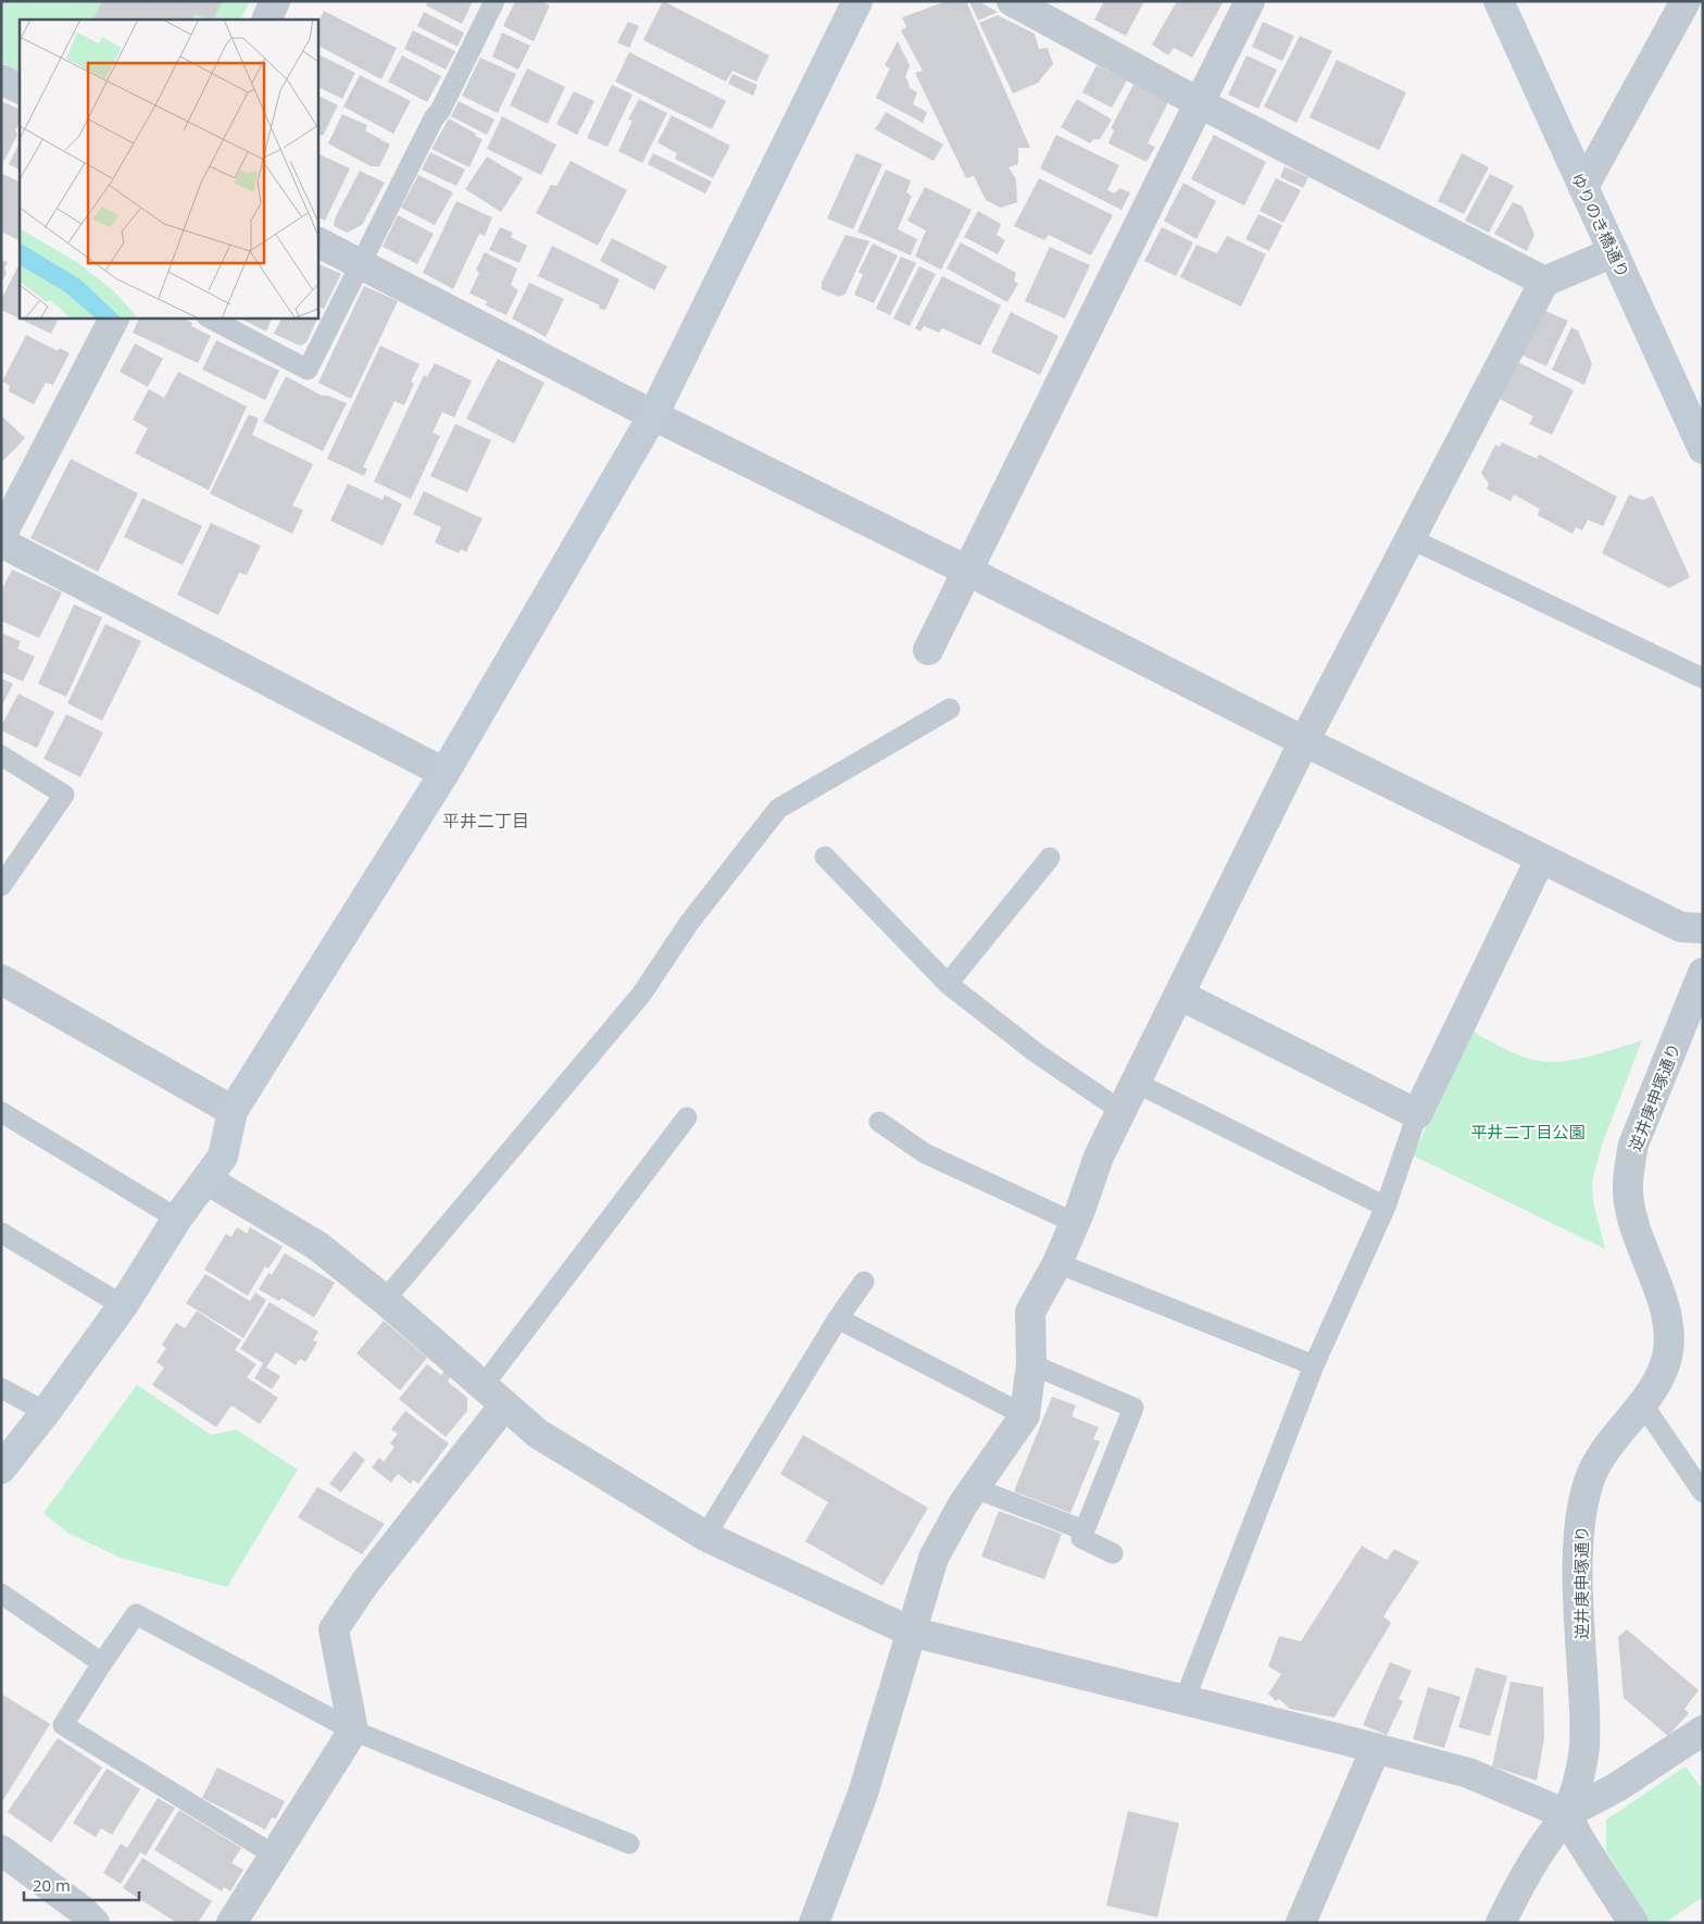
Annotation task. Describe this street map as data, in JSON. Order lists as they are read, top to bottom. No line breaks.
{"streets":{"main road":["ゆりのき橋通り"],"street":["逆井庚申塚通り"]},"districts":["平井二丁目"],"parks":["平井二丁目公園"],"scale_bar":"20 m"}
